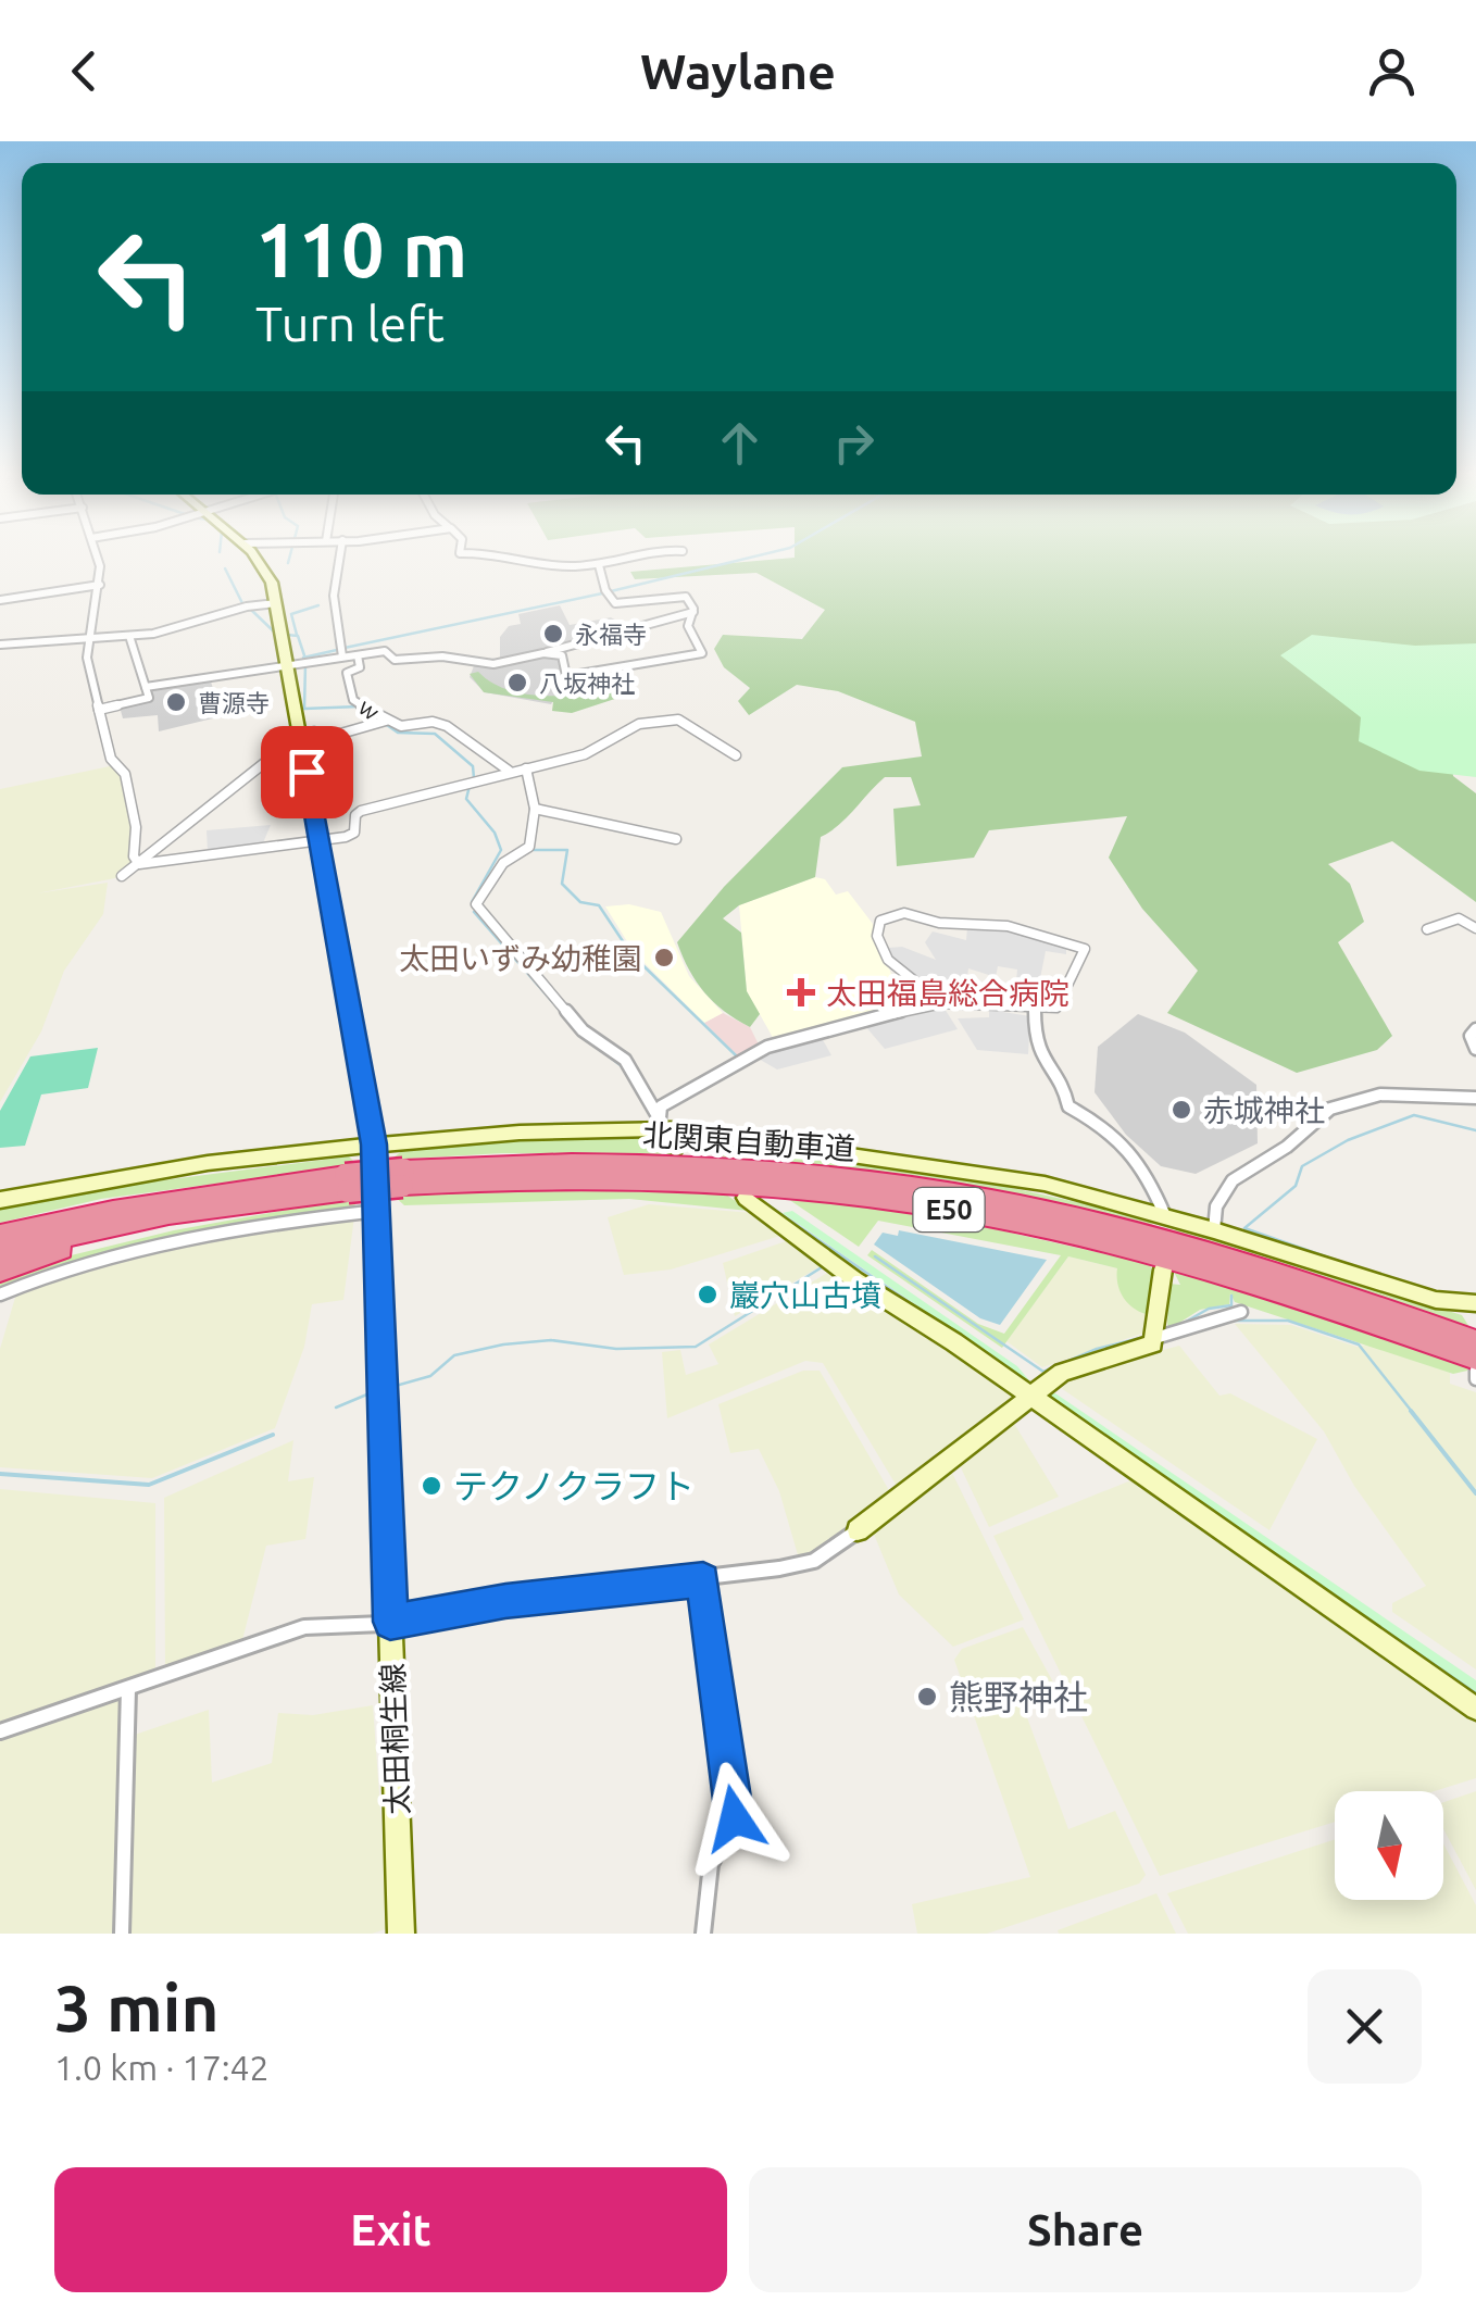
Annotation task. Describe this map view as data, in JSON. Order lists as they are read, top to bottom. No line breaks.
{"streets":{"highway":["北関東自動車道","E50"],"street":["w","太田桐生線"]},"places":{"other":["永福寺","八坂神社","曹源寺","太田いずみ幼稚園","赤城神社","巖穴山古墳","テクノクラフト","熊野神社"],"health":["太田福島総合病院"]},"north":"bottom","page":{"header":"Waylane","turn":["110 m","Turn left"],"heading":["3 min","1.0 km · 17:42"],"buttons":["Exit","Share"]}}
